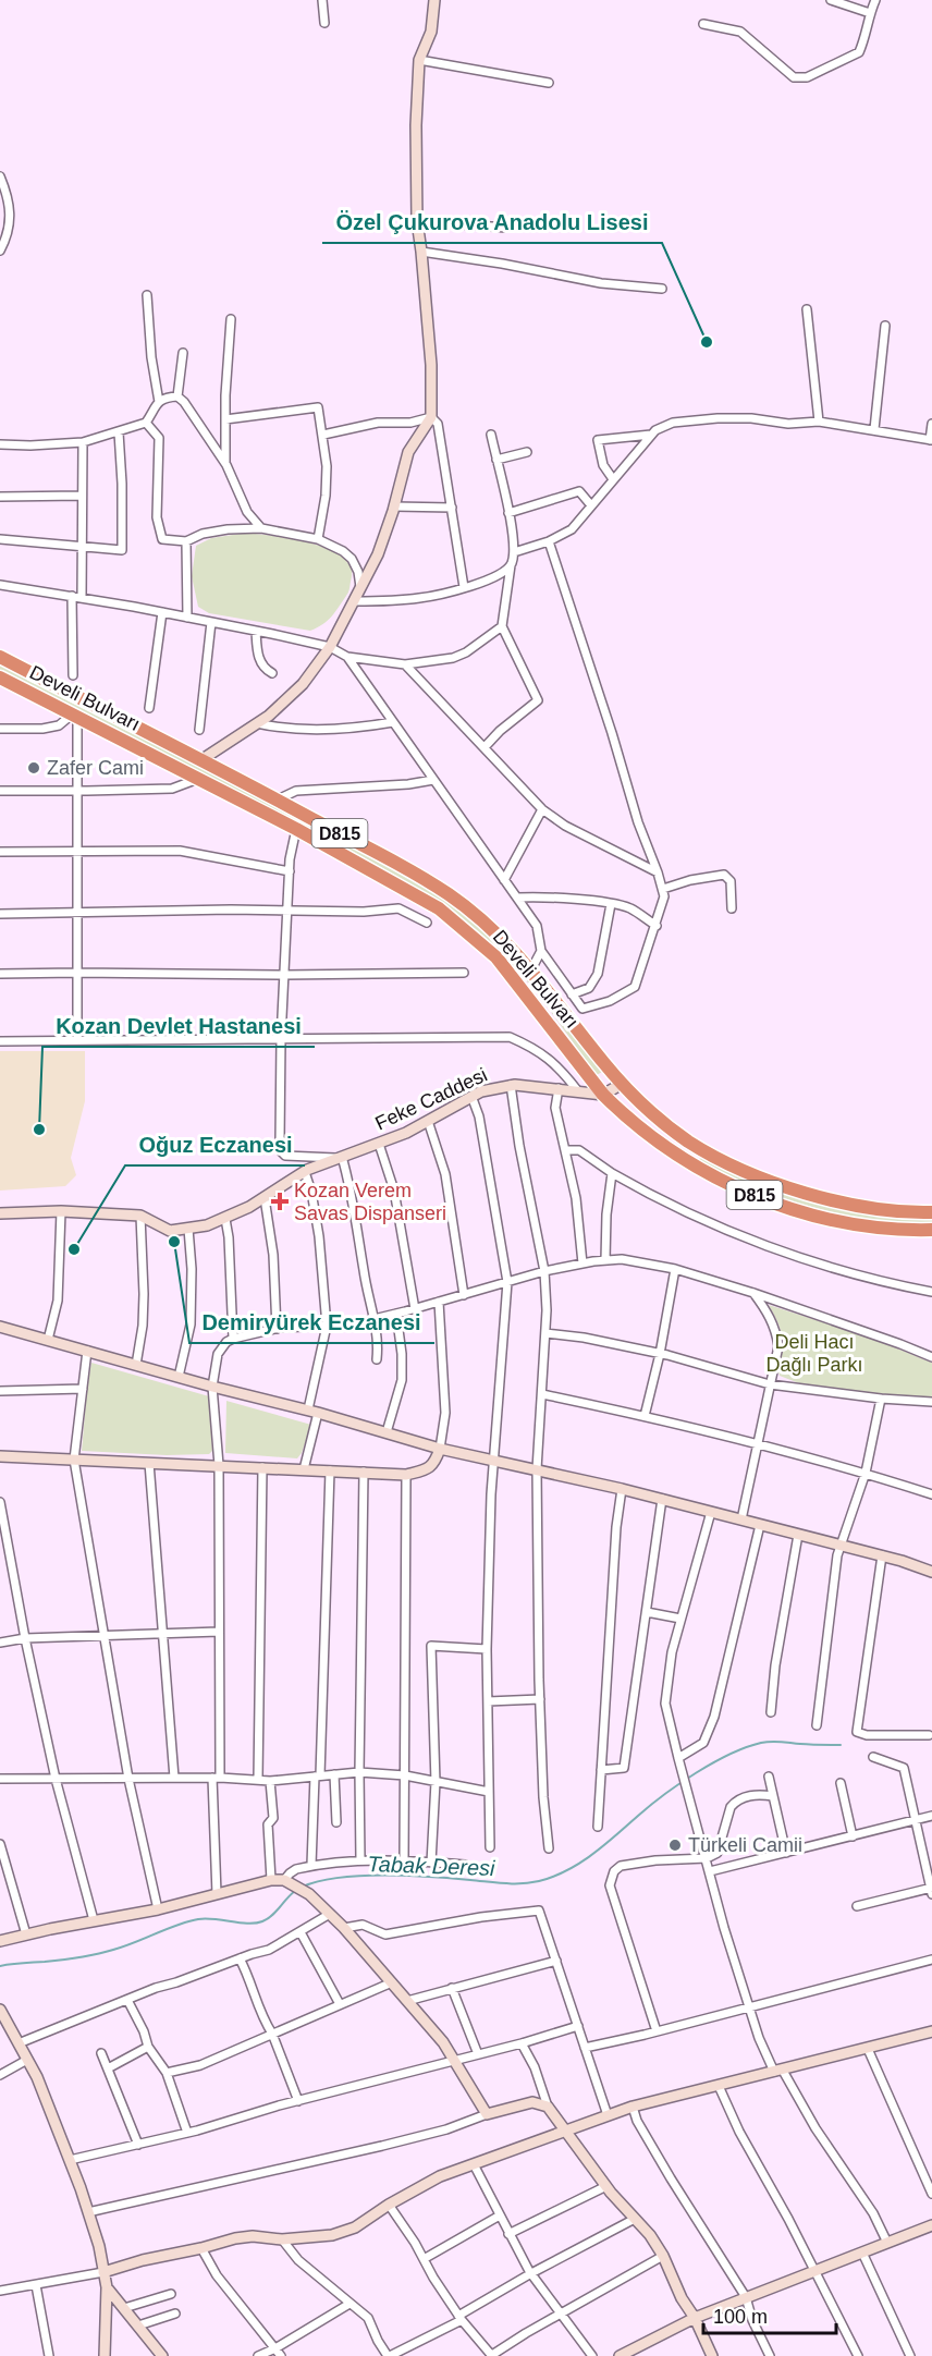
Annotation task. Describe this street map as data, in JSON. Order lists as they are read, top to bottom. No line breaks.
{"streets":{"highway":["Develi Bulvarı","D815"],"street":["Feke Caddesi"]},"crossings":[["Develi Bulvarı","Feke Caddesi"]],"water":["Tabak Deresi"],"parks":["Deli Hacı Dağlı Parkı"],"places":{"other":["Özel Çukurova Anadolu Lisesi","Zafer Cami","Kozan Devlet Hastanesi","Demiryürek Eczanesi","Oğuz Eczanesi","Türkeli Camii"],"health":["Kozan Verem Savas Dispanseri"]},"scale_bar":"100 m"}
